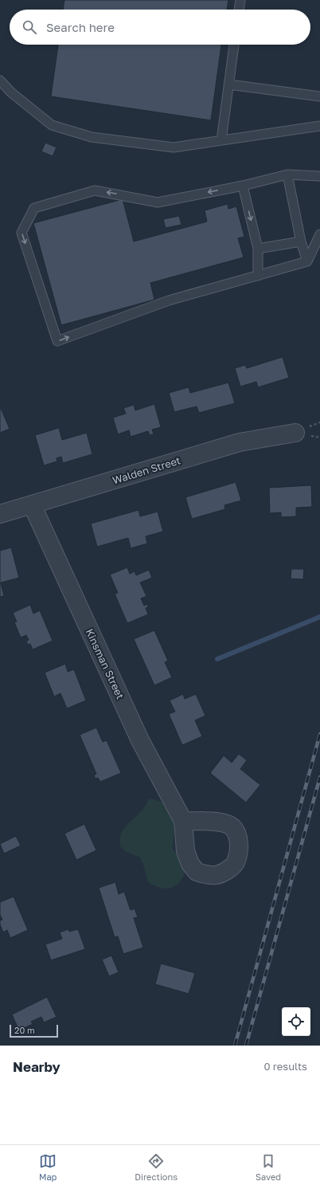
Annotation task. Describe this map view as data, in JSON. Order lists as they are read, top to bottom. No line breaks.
{"streets":{"street":["Walden Street","Kinsman Street"]},"crossings":[["Walden Street","Kinsman Street"]],"scale_bar":"20 m","page":{"search":"Search here","scale":"20 m","heading":["Nearby","0 results"],"nav":["Map","Directions","Saved"]}}
